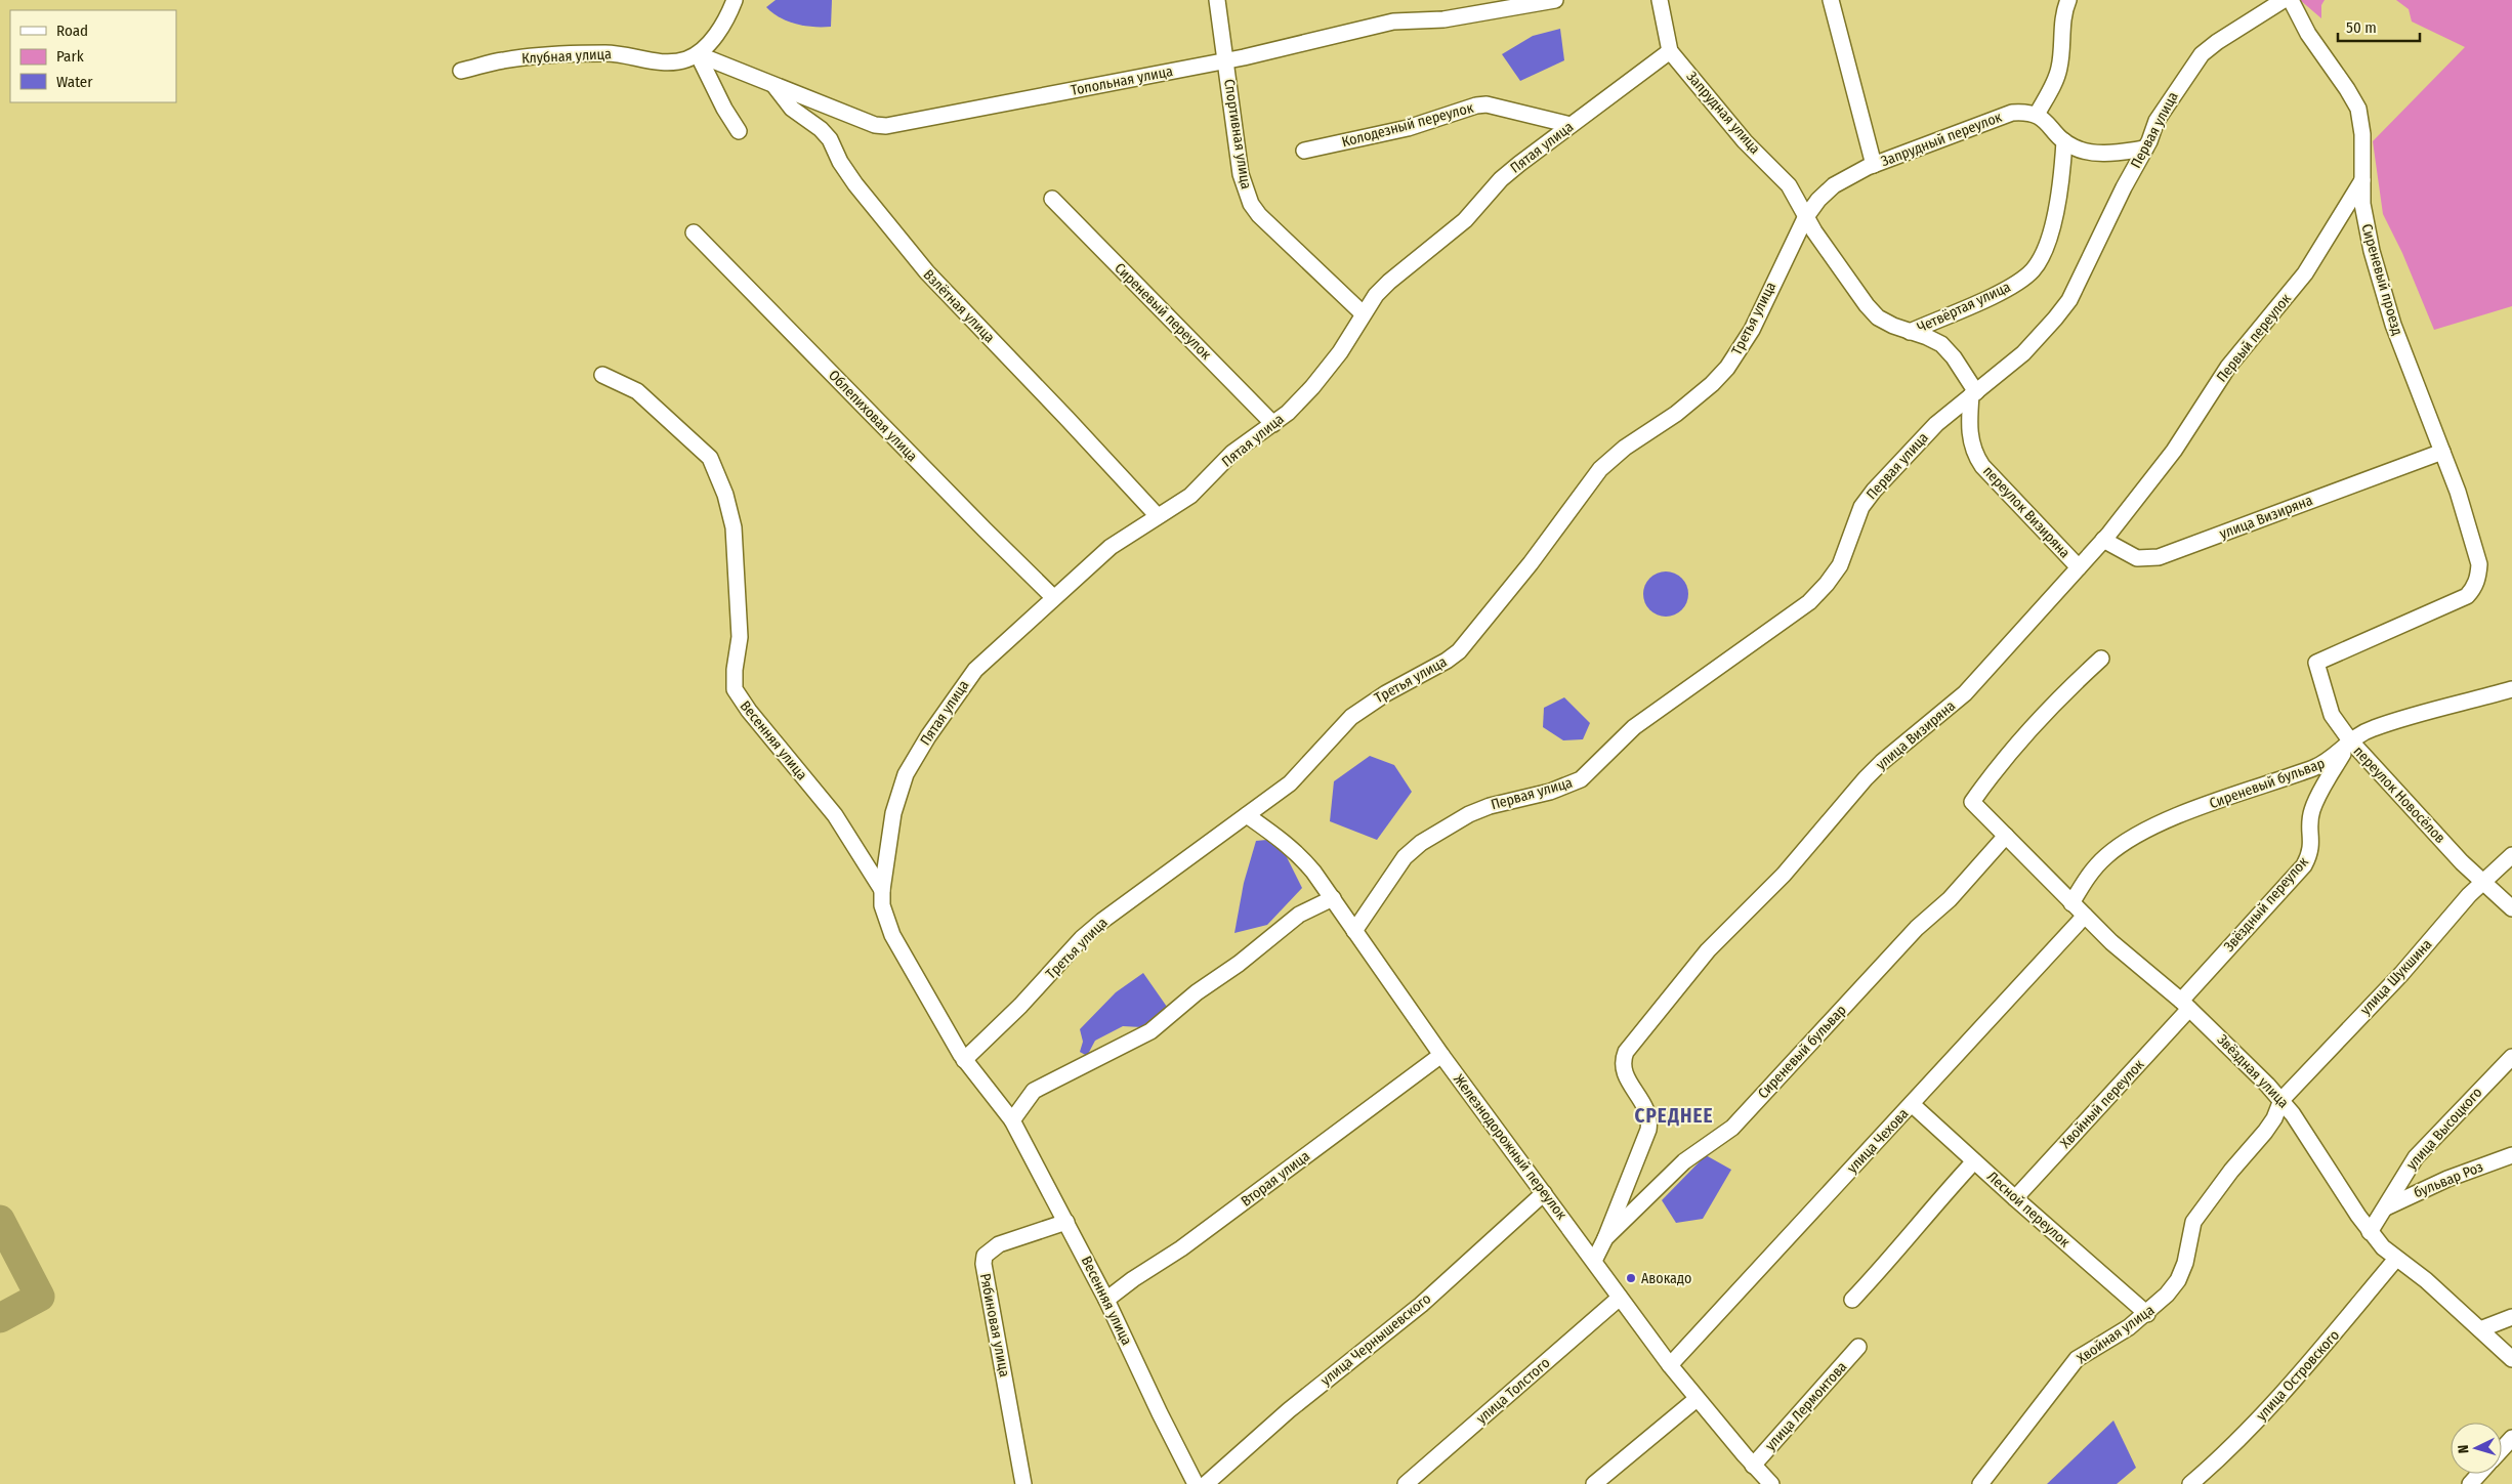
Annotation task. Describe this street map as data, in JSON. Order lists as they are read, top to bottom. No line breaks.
{"streets":{"street":["Клубная улица","Топольная улица","Запрудная улица","Колодезный переулок","Первая улица","Спортивная улица","Запрудный переулок","Пятая улица","Сиреневый проезд","Взлётная улица","Четвёртая улица","Сиреневый переулок","Третья улица","Первый переулок","Облепиховая улица","переулок Визиряна","улица Визиряна","Весенняя улица","Сиреневый бульвар","переулок Новосёлов","Звёздный переулок","улица Шукшина","Звёздная улица","Хвойный переулок","улица Высоцкого","улица Чехова","Железнодорожный переулок","Вторая улица","бульвар Роз","Лесной переулок","Рябиновая улица","Хвойная улица","улица Чернышевского","улица Островского","улица Толстого","улица Лермонтова"]},"crossings":[["Клубная улица","Топольная улица"],["Топольная улица","Спортивная улица"],["Топольная улица","Взлётная улица"],["Запрудная улица","Запрудный переулок"],["Запрудная улица","Пятая улица"],["Запрудная улица","Третья улица"],["Колодезный переулок","Пятая улица"],["Первая улица","переулок Визиряна"],["Первая улица","Железнодорожный переулок"],["Спортивная улица","Пятая улица"],["Запрудный переулок","Третья улица"],["Пятая улица","Взлётная улица"],["Пятая улица","Сиреневый переулок"],["Пятая улица","Облепиховая улица"],["Пятая улица","Весенняя улица"],["Сиреневый проезд","Первый переулок"],["Сиреневый проезд","улица Визиряна"],["Сиреневый проезд","переулок Новосёлов"],["Третья улица","Весенняя улица"],["Третья улица","Железнодорожный переулок"],["Первый переулок","улица Визиряна"],["переулок Визиряна","улица Визиряна"],["улица Визиряна","Сиреневый бульвар"],["Весенняя улица","Вторая улица"],["Весенняя улица","Рябиновая улица"],["Сиреневый бульвар","переулок Новосёлов"],["Сиреневый бульвар","Звёздный переулок"],["Сиреневый бульвар","Звёздная улица"],["Сиреневый бульвар","Железнодорожный переулок"],["переулок Новосёлов","Звёздный переулок"],["переулок Новосёлов","улица Шукшина"],["Звёздный переулок","Звёздная улица"],["Звёздный переулок","Хвойный переулок"],["улица Шукшина","Звёздная улица"],["улица Шукшина","Хвойная улица"],["Звёздная улица","Хвойный переулок"],["Звёздная улица","улица Высоцкого"],["Звёздная улица","улица Чехова"],["Звёздная улица","Хвойная улица"],["Звёздная улица","улица Островского"],["Хвойный переулок","Лесной переулок"],["улица Высоцкого","бульвар Роз"],["улица Чехова","Железнодорожный переулок"],["улица Чехова","Лесной переулок"],["Железнодорожный переулок","Вторая улица"],["Железнодорожный переулок","улица Чернышевского"],["Железнодорожный переулок","улица Толстого"],["Железнодорожный переулок","улица Лермонтова"],["Лесной переулок","Хвойная улица"]],"districts":["СРЕДНЕЕ"],"places":["Авокадо"],"legend":["Road","Park","Water"],"scale_bar":"50 m","north":"left"}
